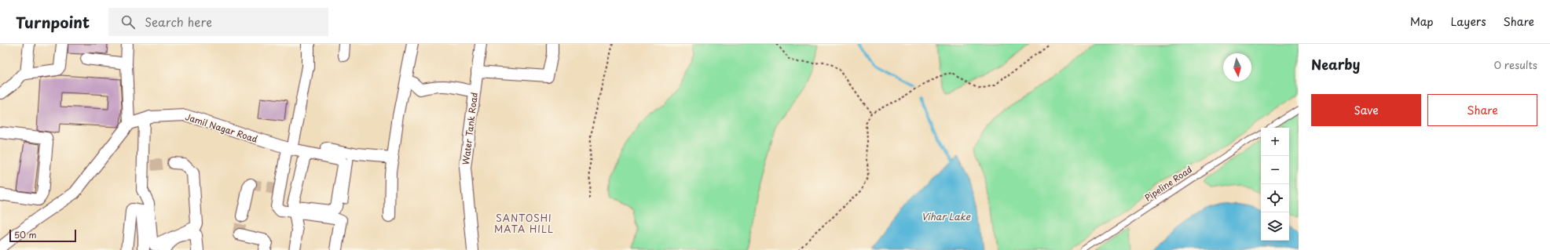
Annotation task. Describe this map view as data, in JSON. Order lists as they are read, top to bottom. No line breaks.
{"streets":{"street":["Jamil Nagar Road","Water Tank Road"],"lane":["Pipeline Road"]},"districts":["SANTOSHI MATA HILL"],"water":["Vihar Lake"],"scale_bar":"50 m","north":"bottom","page":{"header":"Turnpoint","search":"Search here","nav":["Map","Layers","Share"],"heading":["Nearby","0 results"],"buttons":["Save","Share"],"map_buttons":["+","−"],"scale":"50 m"}}
